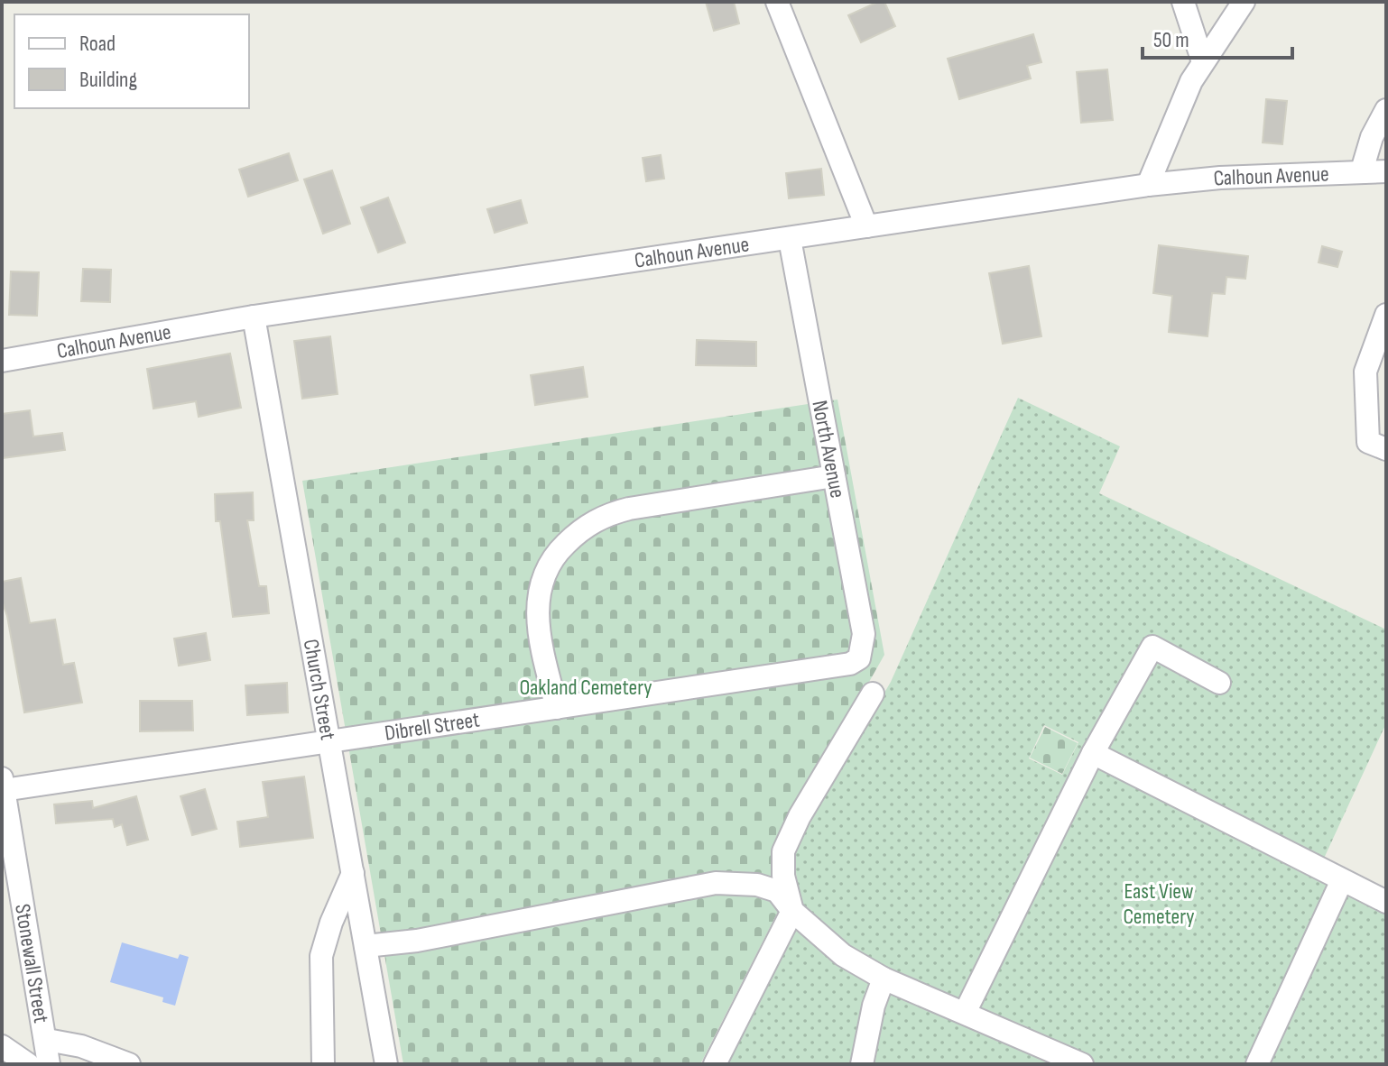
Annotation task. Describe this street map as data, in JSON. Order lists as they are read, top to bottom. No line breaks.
{"streets":{"street":["Calhoun Avenue","North Avenue","Church Street","Dibrell Street","Stonewall Street"]},"crossings":[["Calhoun Avenue","North Avenue"],["Calhoun Avenue","Church Street"],["North Avenue","Dibrell Street"],["Church Street","Dibrell Street"],["Dibrell Street","Stonewall Street"]],"parks":["Oakland Cemetery","East View Cemetery"],"legend":["Road","Building"],"scale_bar":"50 m"}
